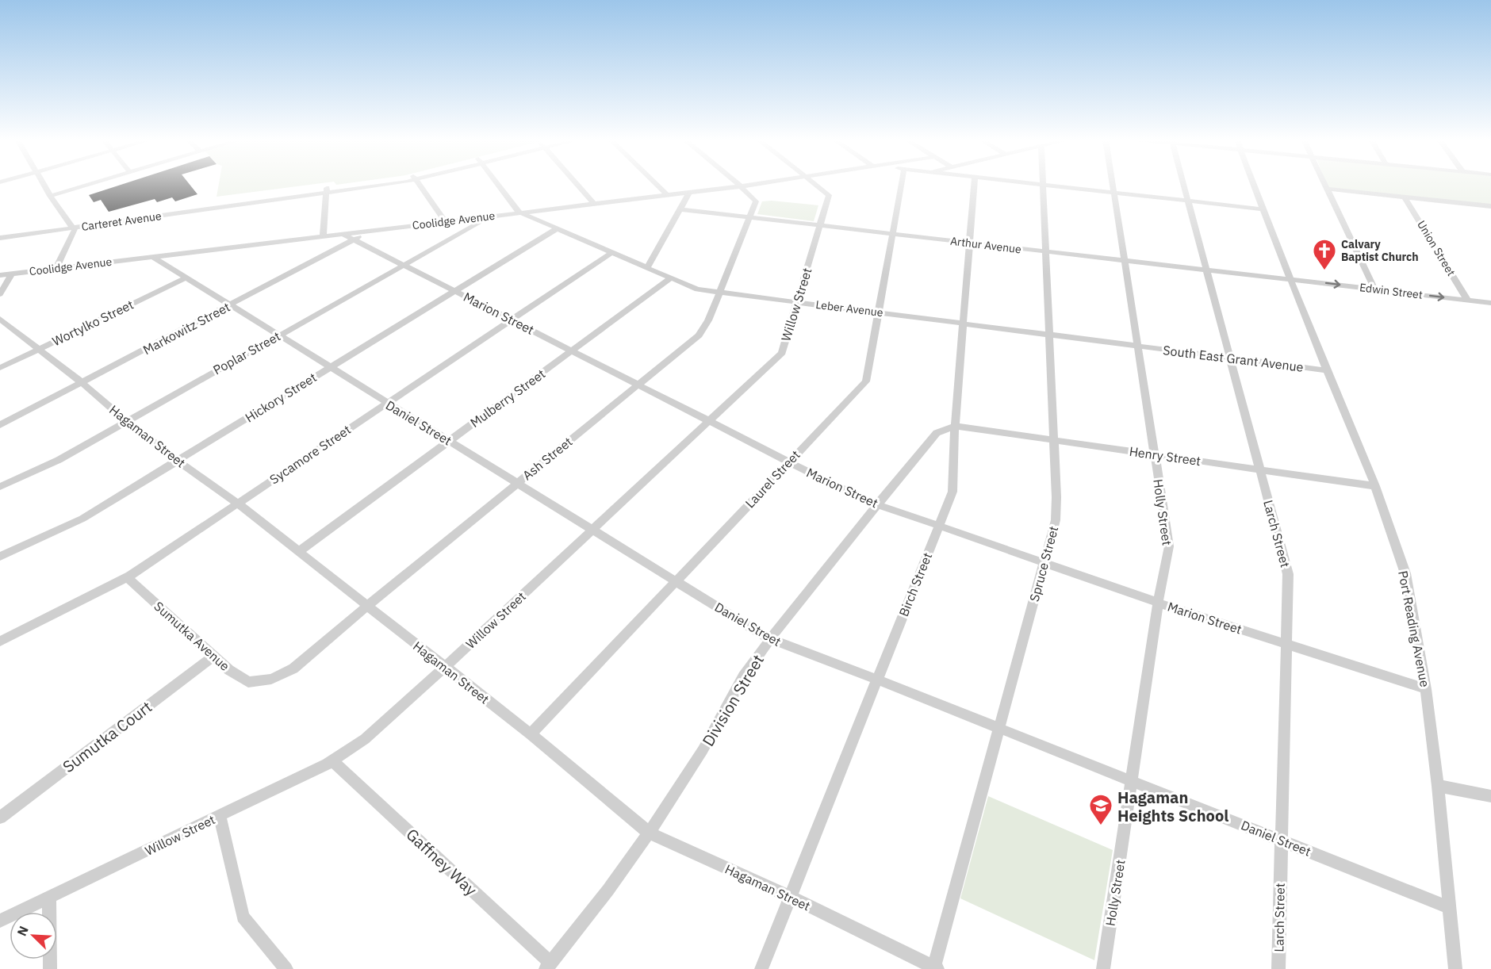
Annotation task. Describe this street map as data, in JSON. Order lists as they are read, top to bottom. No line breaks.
{"streets":{"street":["Coolidge Avenue","Carteret Avenue","Arthur Avenue","Union Street","Edwin Street","Willow Street","Leber Avenue","Marion Street","Wortylko Street","Markowitz Street","Poplar Street","South East Grant Avenue","Hickory Street","Mulberry Street","Daniel Street","Hagaman Street","Sycamore Street","Henry Street","Ash Street","Laurel Street","Holly Street","Larch Street","Spruce Street","Birch Street","Port Reading Avenue","Sumutka Avenue","Division Street","Sumutka Court","Gaffney Way"]},"crossings":[["Coolidge Avenue","Leber Avenue"],["Coolidge Avenue","Marion Street"],["Coolidge Avenue","Markowitz Street"],["Coolidge Avenue","Poplar Street"],["Coolidge Avenue","Daniel Street"],["Coolidge Avenue","Ash Street"],["Arthur Avenue","Edwin Street"],["Arthur Avenue","Willow Street"],["Arthur Avenue","Ash Street"],["Arthur Avenue","Laurel Street"],["Arthur Avenue","Holly Street"],["Arthur Avenue","Larch Street"],["Arthur Avenue","Spruce Street"],["Arthur Avenue","Birch Street"],["Arthur Avenue","Port Reading Avenue"],["Union Street","Edwin Street"],["Edwin Street","Port Reading Avenue"],["Willow Street","Leber Avenue"],["Willow Street","Marion Street"],["Willow Street","Daniel Street"],["Willow Street","Hagaman Street"],["Willow Street","Gaffney Way"],["Leber Avenue","South East Grant Avenue"],["Leber Avenue","Hickory Street"],["Leber Avenue","Mulberry Street"],["Leber Avenue","Sycamore Street"],["Leber Avenue","Ash Street"],["Leber Avenue","Laurel Street"],["Leber Avenue","Holly Street"],["Leber Avenue","Spruce Street"],["Leber Avenue","Birch Street"],["Marion Street","Markowitz Street"],["Marion Street","Poplar Street"],["Marion Street","Hickory Street"],["Marion Street","Mulberry Street"],["Marion Street","Sycamore Street"],["Marion Street","Ash Street"],["Marion Street","Laurel Street"],["Marion Street","Holly Street"],["Marion Street","Larch Street"],["Marion Street","Spruce Street"],["Marion Street","Birch Street"],["Marion Street","Port Reading Avenue"],["Marion Street","Division Street"],["Wortylko Street","Daniel Street"],["Wortylko Street","Hagaman Street"],["Markowitz Street","Daniel Street"],["Markowitz Street","Hagaman Street"],["Poplar Street","Daniel Street"],["Poplar Street","Hagaman Street"],["South East Grant Avenue","Holly Street"],["South East Grant Avenue","Larch Street"],["South East Grant Avenue","Port Reading Avenue"],["Hickory Street","Daniel Street"],["Hickory Street","Hagaman Street"],["Mulberry Street","Daniel Street"],["Mulberry Street","Hagaman Street"],["Daniel Street","Sycamore Street"],["Daniel Street","Ash Street"],["Daniel Street","Laurel Street"],["Daniel Street","Holly Street"],["Daniel Street","Larch Street"],["Daniel Street","Spruce Street"],["Daniel Street","Birch Street"],["Daniel Street","Port Reading Avenue"],["Daniel Street","Division Street"],["Hagaman Street","Sycamore Street"],["Hagaman Street","Ash Street"],["Hagaman Street","Laurel Street"],["Hagaman Street","Spruce Street"],["Hagaman Street","Birch Street"],["Hagaman Street","Division Street"],["Sycamore Street","Sumutka Avenue"],["Henry Street","Holly Street"],["Henry Street","Larch Street"],["Henry Street","Spruce Street"],["Henry Street","Birch Street"],["Henry Street","Port Reading Avenue"],["Henry Street","Division Street"],["Ash Street","Sumutka Avenue"],["Birch Street","Division Street"],["Sumutka Avenue","Sumutka Court"],["Division Street","Gaffney Way"]],"one_way":["Edwin Street"],"places":{"church":["Calvary Baptist Church"],"school or university":["Hagaman Heights School"]},"north":"top left"}
